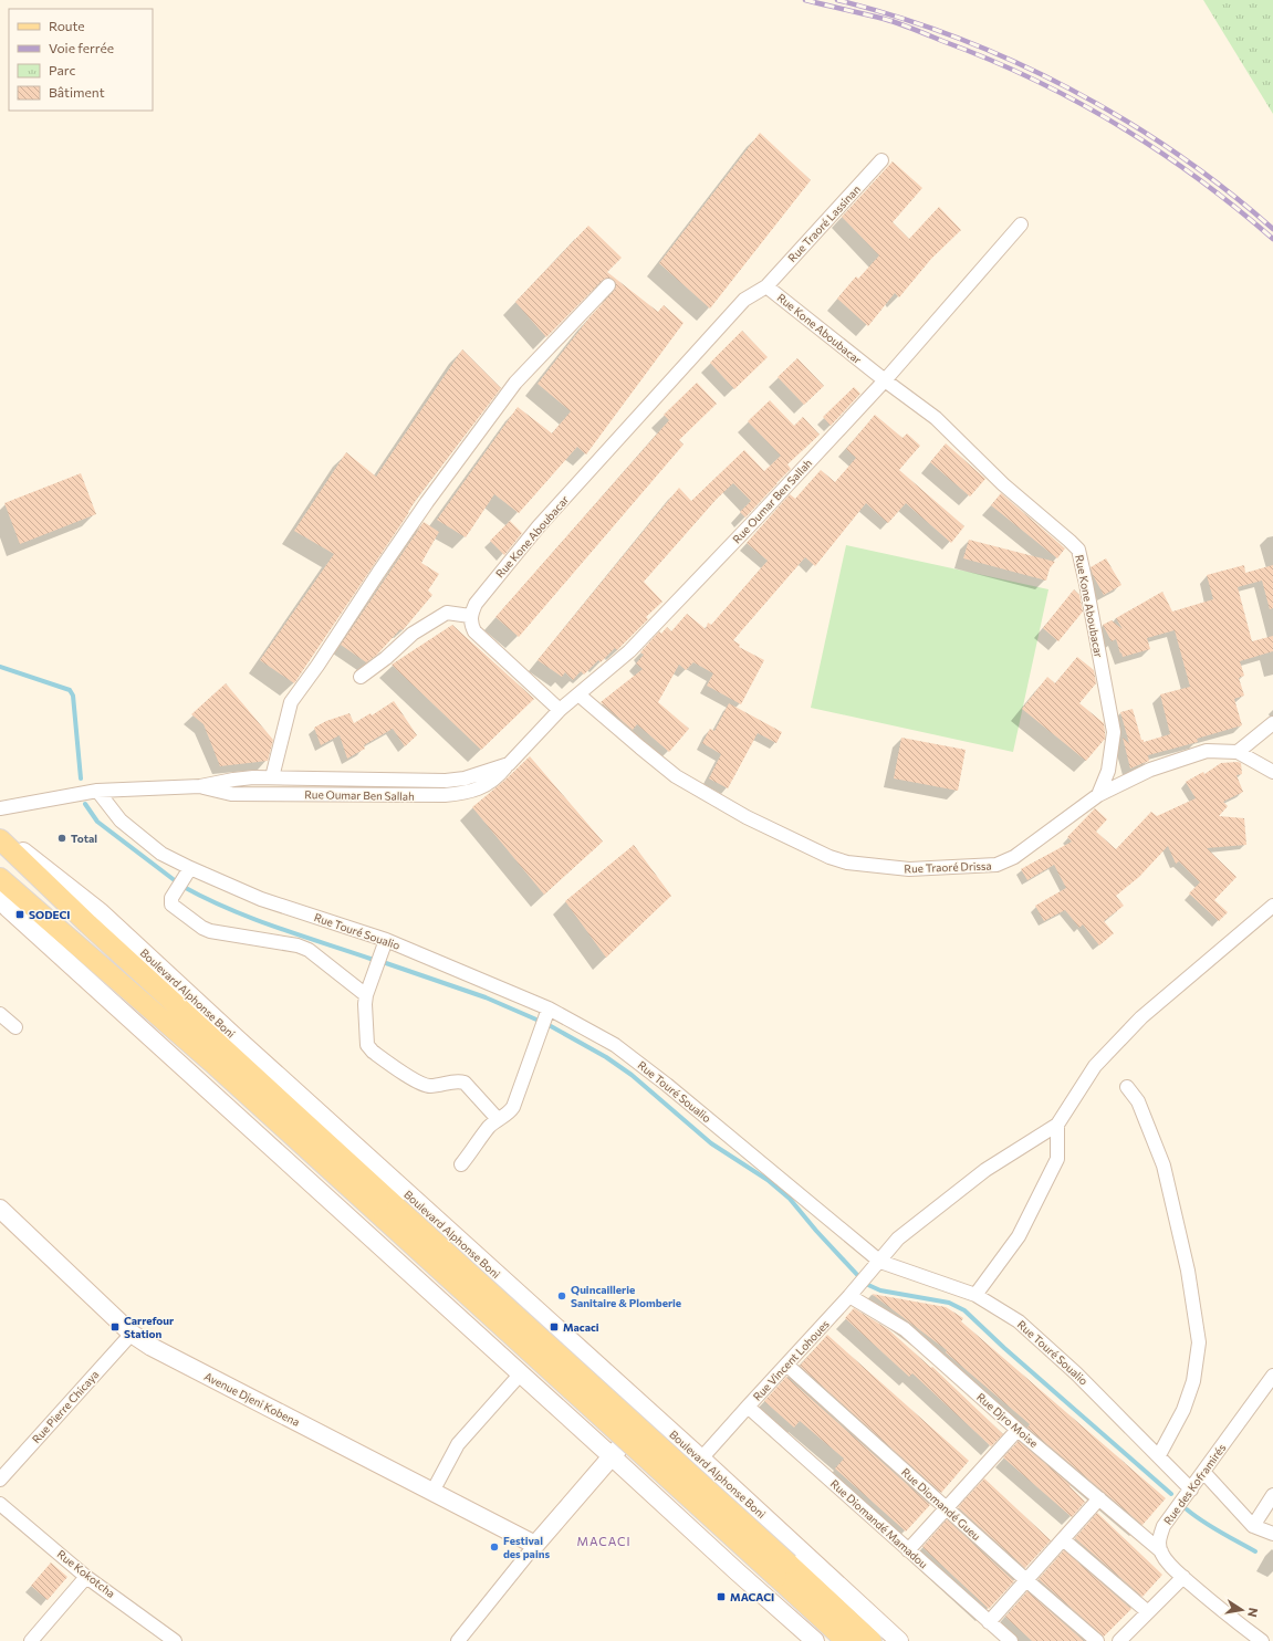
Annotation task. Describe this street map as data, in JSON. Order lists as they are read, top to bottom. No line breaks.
{"streets":{"main road":["Boulevard Alphonse Boni"],"street":["Rue Traoré Lassinan","Rue Kone Aboubacar","Rue Oumar Ben Sallah","Rue Traoré Drissa","Rue Touré Soualio","Rue Vincent Lohoues","Avenue Djeni Kobena","Rue Pierre Chicaya","Rue Djro Moise","Rue des Koframirés","Rue Diomandé Gueu","Rue Diomandé Mamadou","Rue Kokotcha"]},"crossings":[["Rue Traoré Lassinan","Rue Kone Aboubacar"],["Rue Kone Aboubacar","Rue Oumar Ben Sallah"],["Rue Kone Aboubacar","Rue Traoré Drissa"],["Rue Oumar Ben Sallah","Rue Traoré Drissa"],["Rue Oumar Ben Sallah","Rue Touré Soualio"],["Rue Touré Soualio","Rue Vincent Lohoues"],["Rue Touré Soualio","Rue des Koframirés"],["Boulevard Alphonse Boni","Rue Vincent Lohoues"],["Rue Vincent Lohoues","Rue Djro Moise"],["Rue Vincent Lohoues","Rue Diomandé Gueu"],["Rue Vincent Lohoues","Rue Diomandé Mamadou"],["Avenue Djeni Kobena","Rue Pierre Chicaya"],["Rue Djro Moise","Rue des Koframirés"]],"districts":["MACACI"],"places":{"other":["Total","Quincaillerie Sanitaire & Plomberie","Festival des pains"],"transit":["SODECI","Carrefour Station","Macaci","MACACI"]},"legend":["Route","Voie ferrée","Parc","Bâtiment"],"north":"right"}
